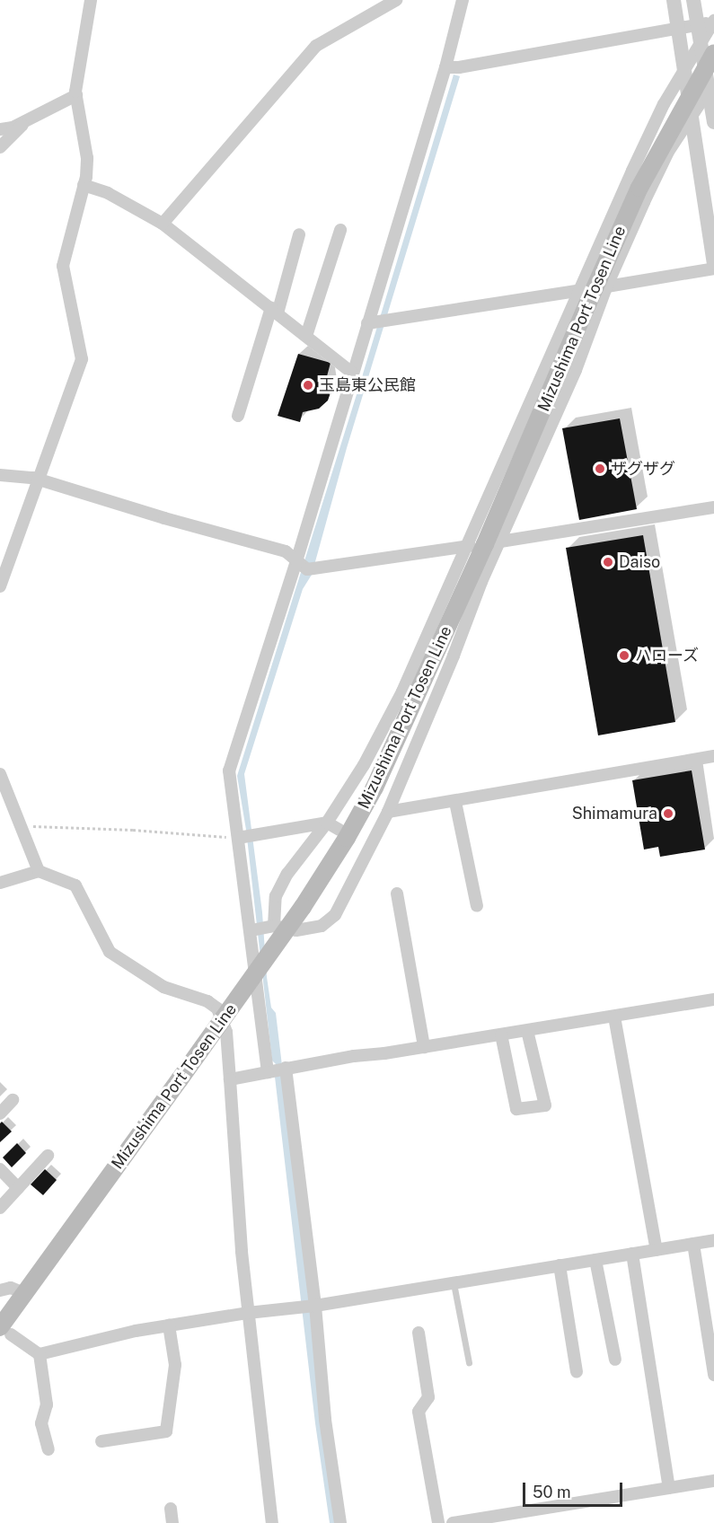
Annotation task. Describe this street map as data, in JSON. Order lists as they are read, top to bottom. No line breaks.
{"streets":{"main road":["Mizushima Port Tosen Line"]},"places":["玉島東公民館","ザグザグ","Daiso","ハローズ","Shimamura"],"scale_bar":"50 m"}
